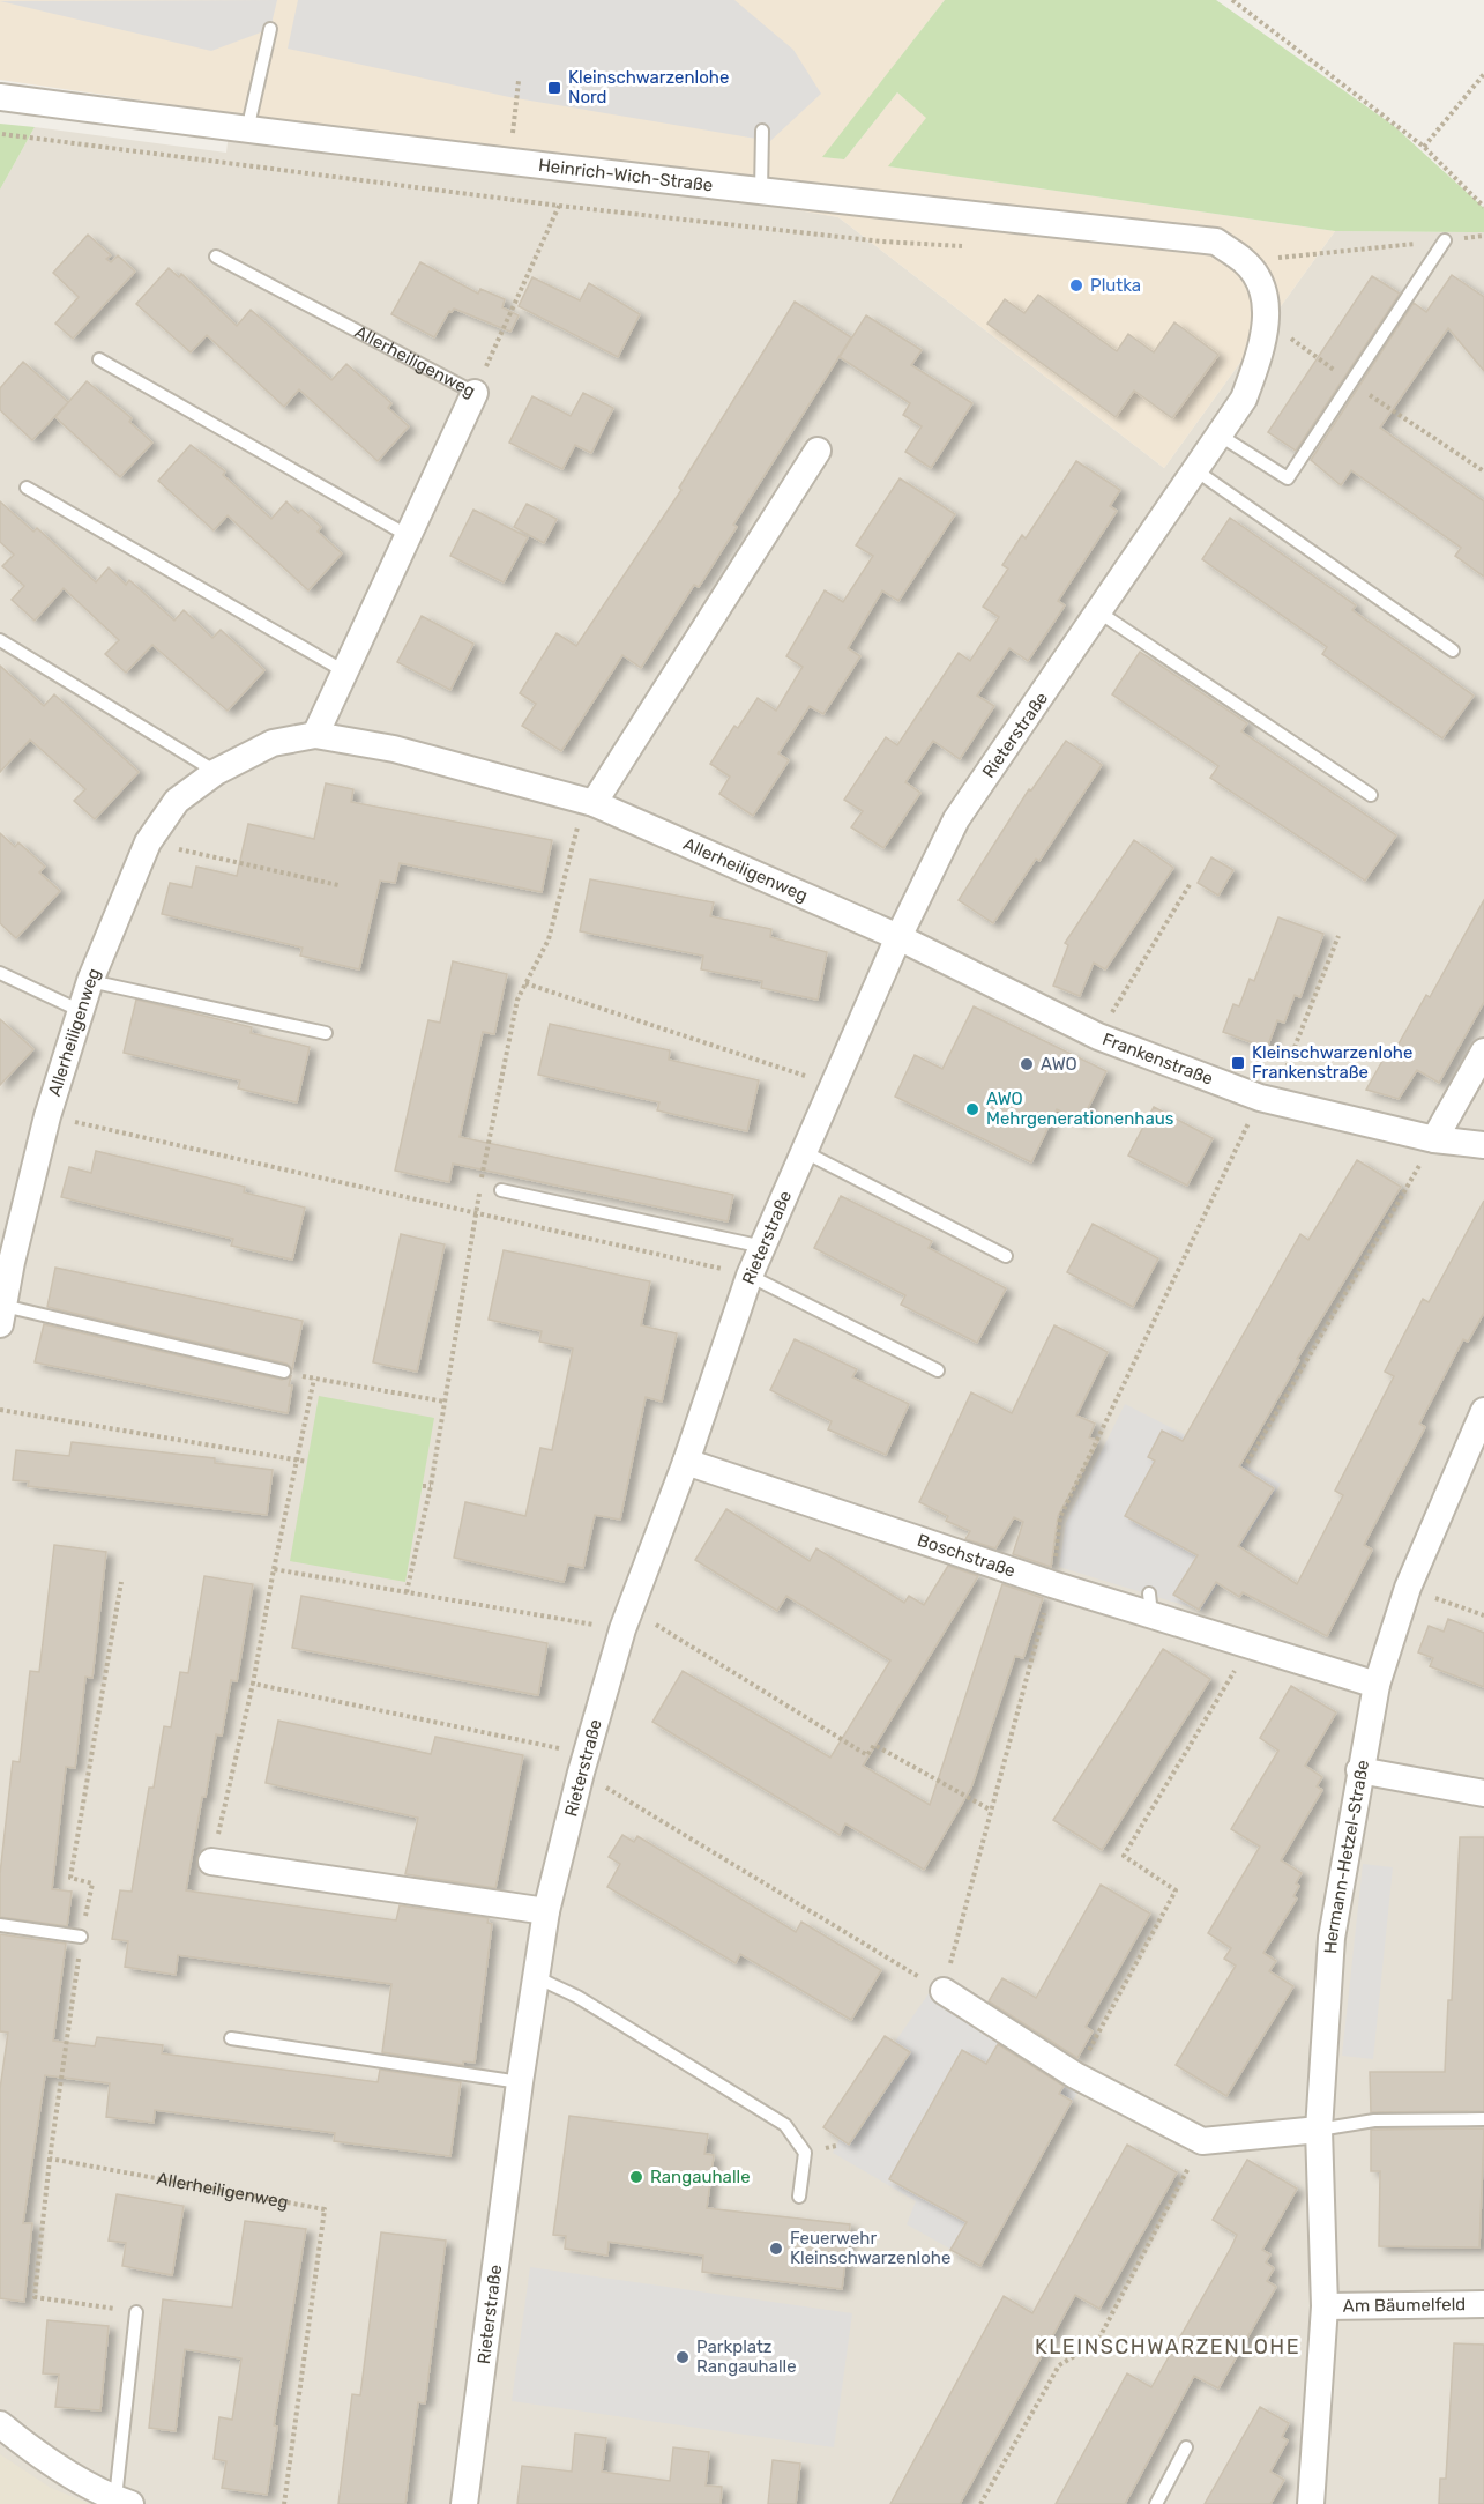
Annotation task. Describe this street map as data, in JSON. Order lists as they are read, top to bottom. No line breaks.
{"streets":{"street":["Heinrich-Wich-Straße","Allerheiligenweg","Rieterstraße","Frankenstraße","Boschstraße","Hermann-Hetzel-Straße","Am Bäumelfeld"]},"crossings":[["Heinrich-Wich-Straße","Rieterstraße"],["Allerheiligenweg","Rieterstraße"],["Allerheiligenweg","Frankenstraße"],["Rieterstraße","Frankenstraße"],["Rieterstraße","Boschstraße"],["Boschstraße","Hermann-Hetzel-Straße"],["Hermann-Hetzel-Straße","Am Bäumelfeld"]],"districts":["KLEINSCHWARZENLOHE"],"places":{"transit":["Kleinschwarzenlohe Nord","Kleinschwarzenlohe Frankenstraße"],"other":["Plutka","AWO","AWO Mehrgenerationenhaus","Rangauhalle","Feuerwehr Kleinschwarzenlohe","Parkplatz Rangauhalle"]}}
